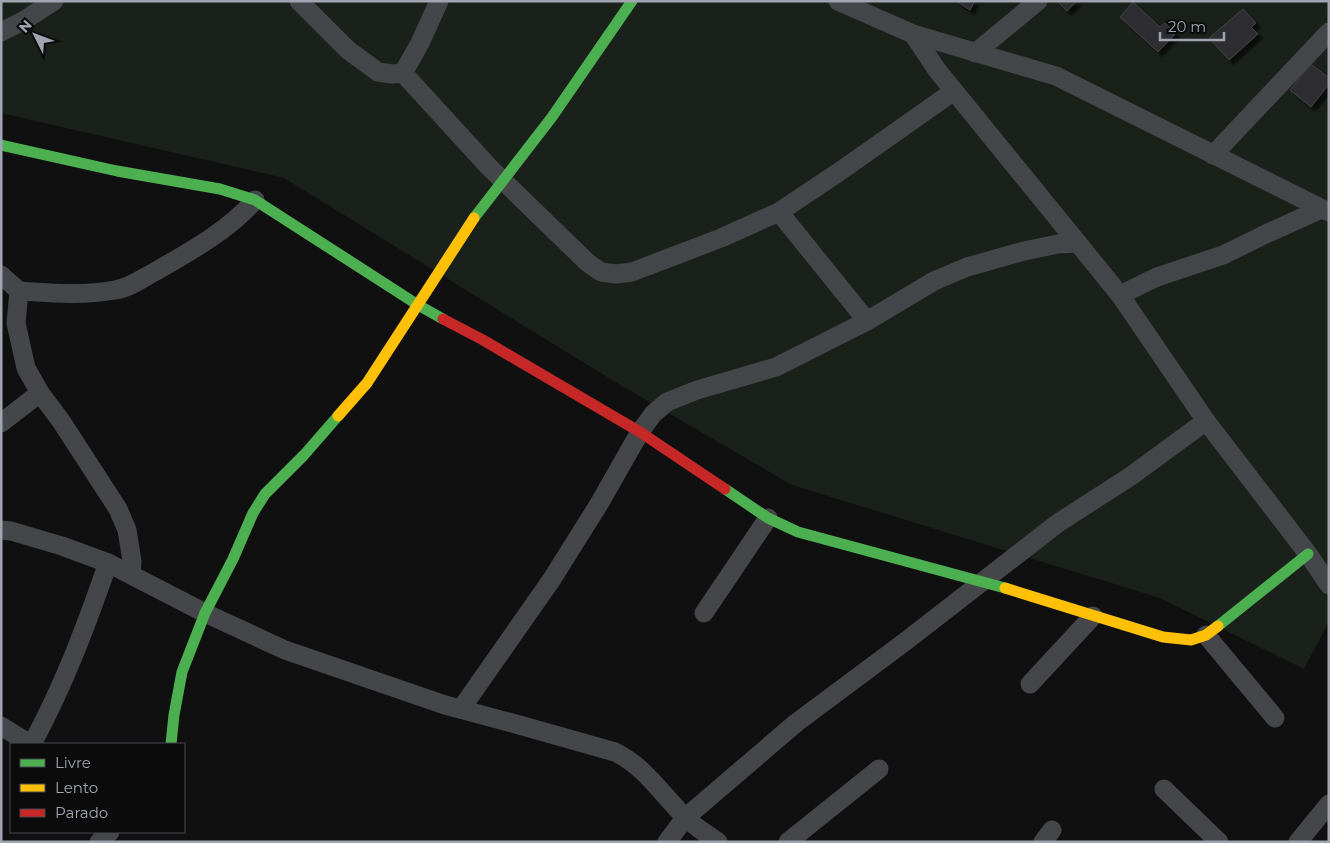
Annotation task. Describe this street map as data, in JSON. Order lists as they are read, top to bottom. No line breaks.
{"legend":["Livre","Lento","Parado"],"scale_bar":"20 m","north":"top left"}
